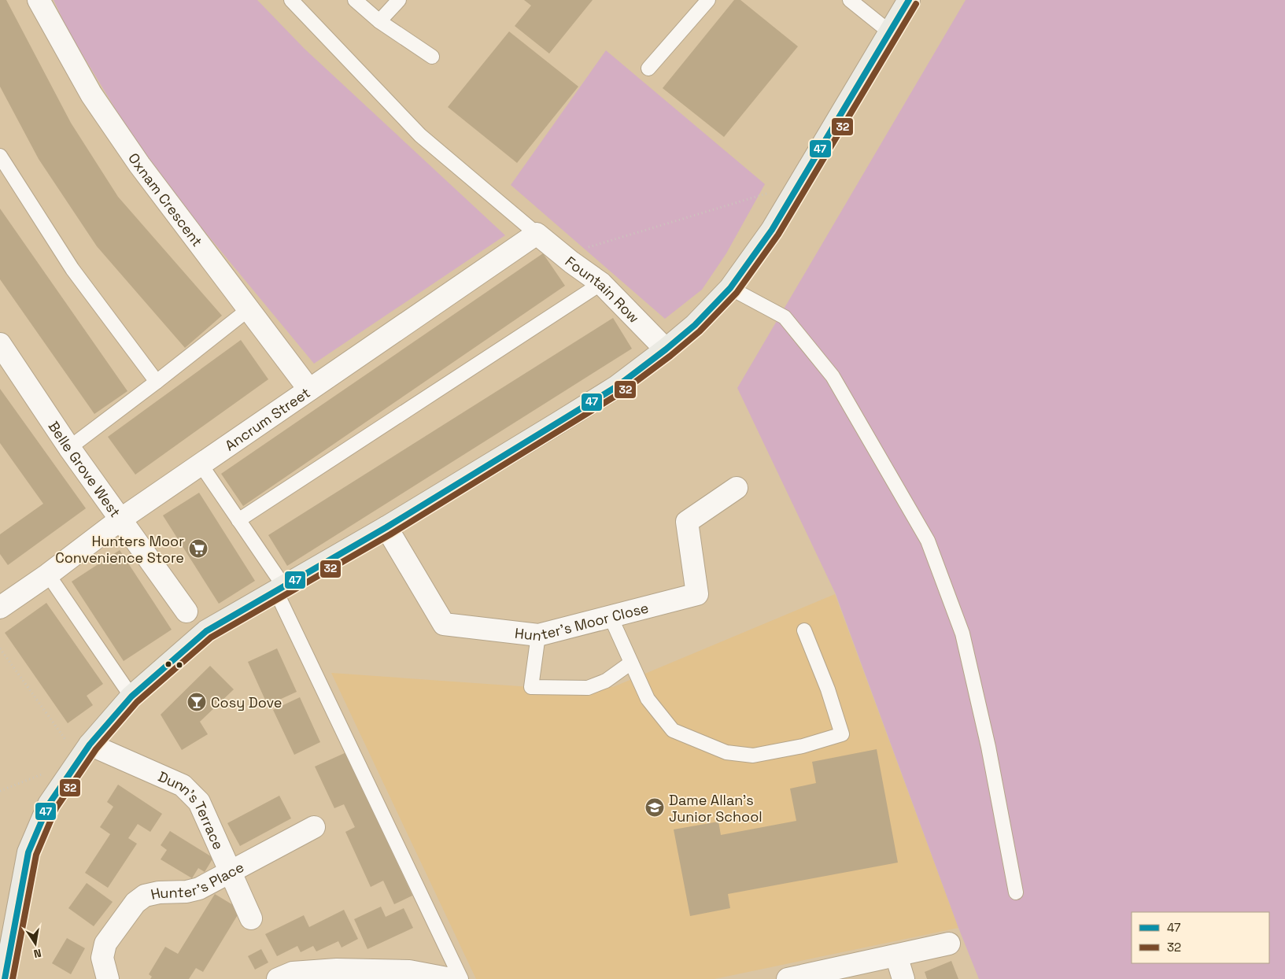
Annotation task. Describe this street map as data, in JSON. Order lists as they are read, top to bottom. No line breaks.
{"streets":{"street":["Oxnam Crescent","Fountain Row","Ancrum Street","Belle Grove West","Hunter's Moor Close","Dunn's Terrace","Hunter's Place"]},"crossings":[["Oxnam Crescent","Ancrum Street"],["Fountain Row","Ancrum Street"],["Ancrum Street","Belle Grove West"],["Dunn's Terrace","Hunter's Place"]],"places":{"supermarket":["Hunters Moor Convenience Store"],"bar":["Cosy Dove"],"school or university":["Dame Allan's Junior School"]},"lines":["transit line 47","transit line 32"],"legend":["47","32"],"north":"bottom"}
